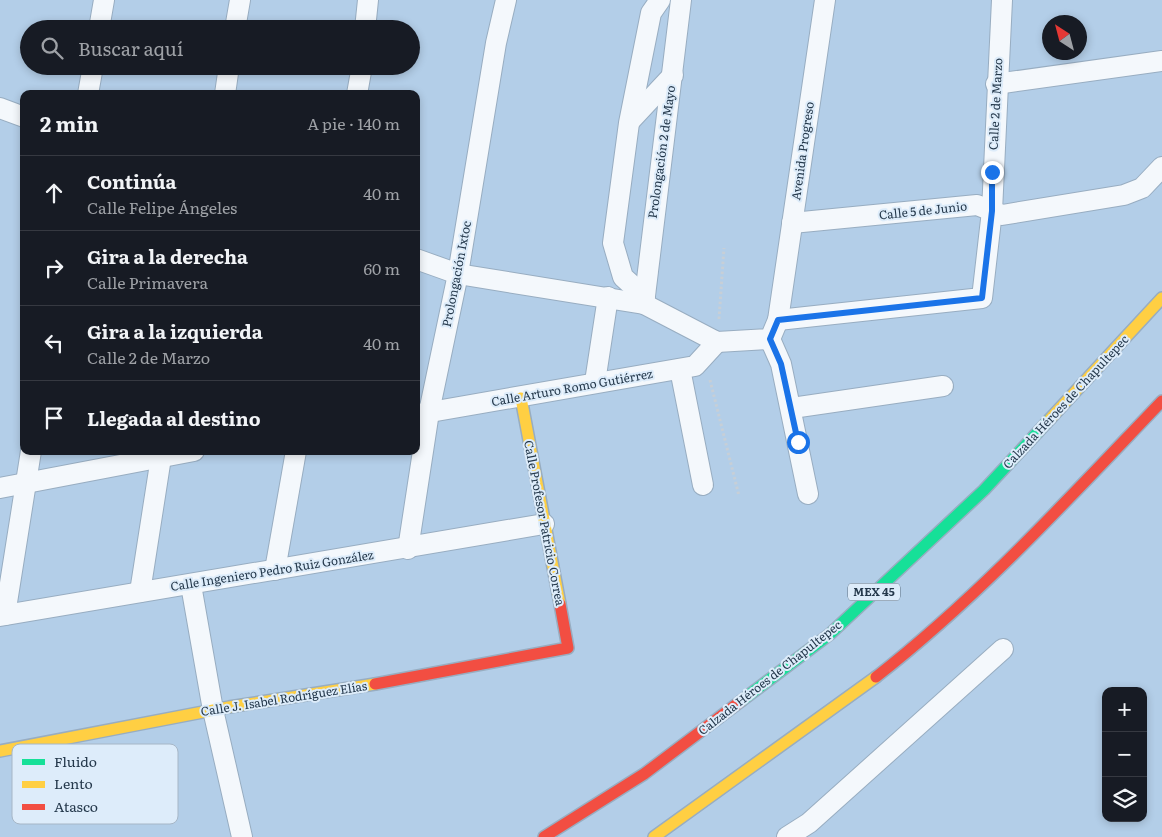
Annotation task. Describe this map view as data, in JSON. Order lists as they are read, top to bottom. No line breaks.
{"streets":{"main road":["Calzada Héroes de Chapultepec","Calle Profesor Patricio Correa","MEX 45","Calle J. Isabel Rodríguez Elías"],"street":["Calle 2 de Marzo","Avenida Progreso","Prolongación 2 de Mayo","Calle 5 de Junio","Prolongación Ixtoc","Calle Arturo Romo Gutiérrez","Calle Ingeniero Pedro Ruiz González"]},"crossings":[["Calle 2 de Marzo","Avenida Progreso"],["Calle 2 de Marzo","Calle 5 de Junio"],["Avenida Progreso","Calle 5 de Junio"],["Prolongación Ixtoc","Calle Arturo Romo Gutiérrez"],["Prolongación Ixtoc","Calle Ingeniero Pedro Ruiz González"],["Calle Arturo Romo Gutiérrez","Calle Profesor Patricio Correa"],["Calle Profesor Patricio Correa","Calle Ingeniero Pedro Ruiz González"],["Calle Profesor Patricio Correa","Calle J. Isabel Rodríguez Elías"]],"legend":["Fluido","Lento","Atasco"],"north":"top left","page":{"search":"Buscar aquí","heading":["2 min","A pie · 140 m"],"list":[["Continúa","Calle Felipe Ángeles","40 m"],["Gira a la derecha","Calle Primavera","60 m"],["Gira a la izquierda","Calle 2 de Marzo","40 m"],"Llegada al destino"],"map_buttons":["+","−"]}}
